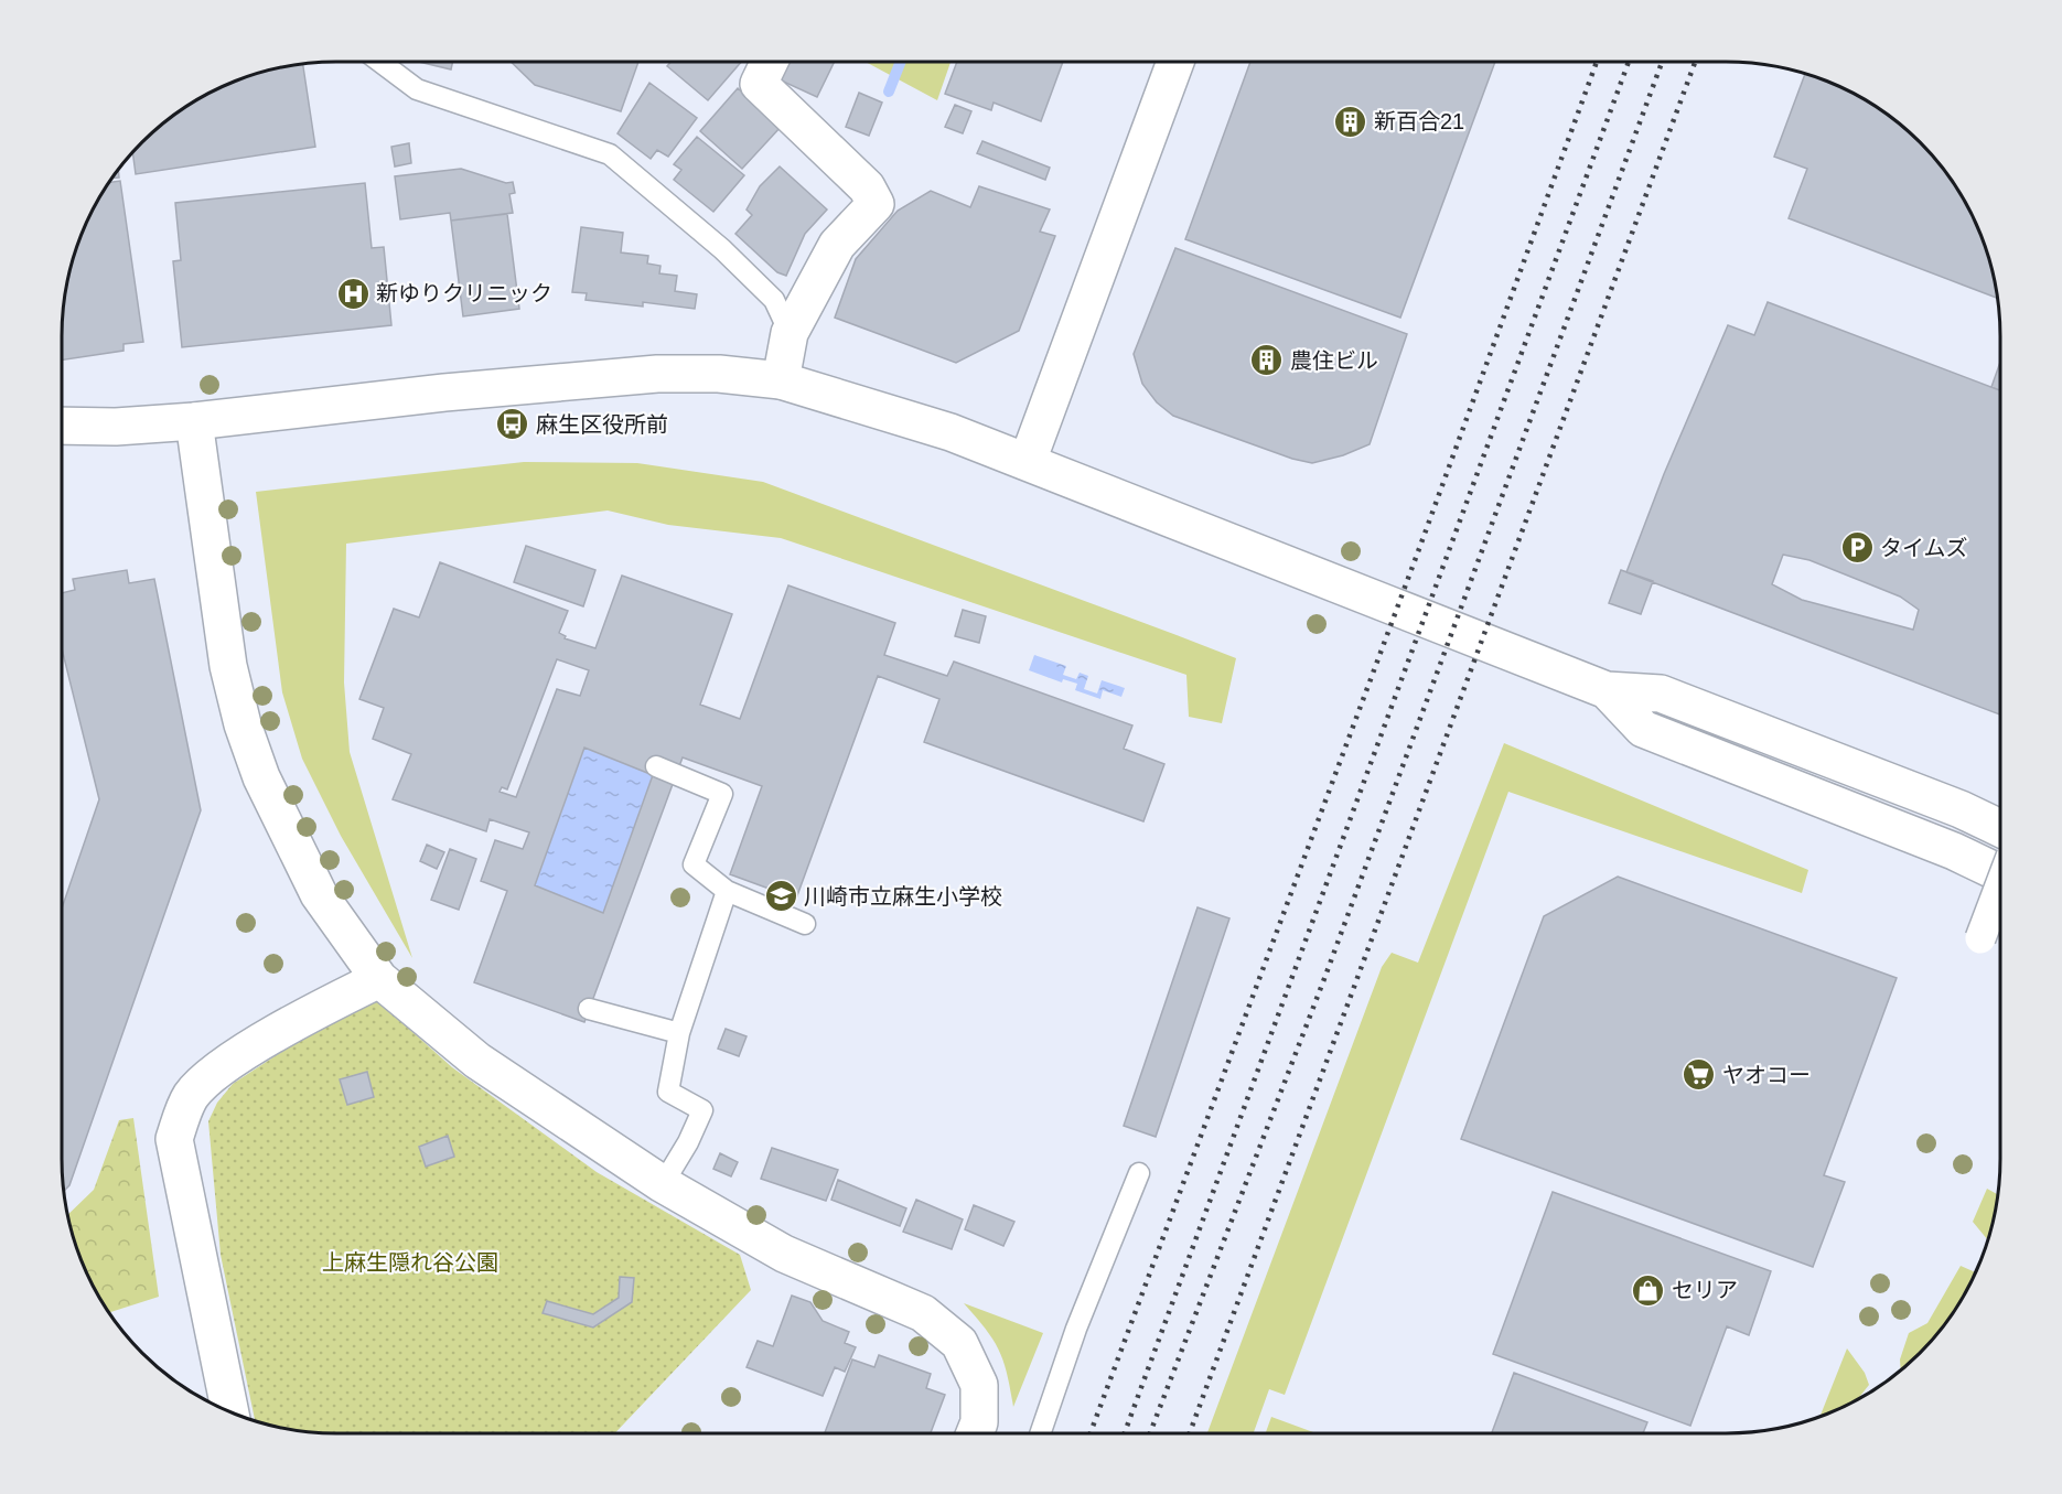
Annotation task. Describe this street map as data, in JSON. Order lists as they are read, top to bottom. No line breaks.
{"parks":["上麻生隠れ谷公園"],"places":{"building":["新百合21","農住ビル"],"hospital":["新ゆりクリニック"],"bus stop":["麻生区役所前"],"parking":["タイムズ"],"school or university":["川崎市立麻生小学校"],"supermarket":["ヤオコー"],"shop":["セリア"]}}
